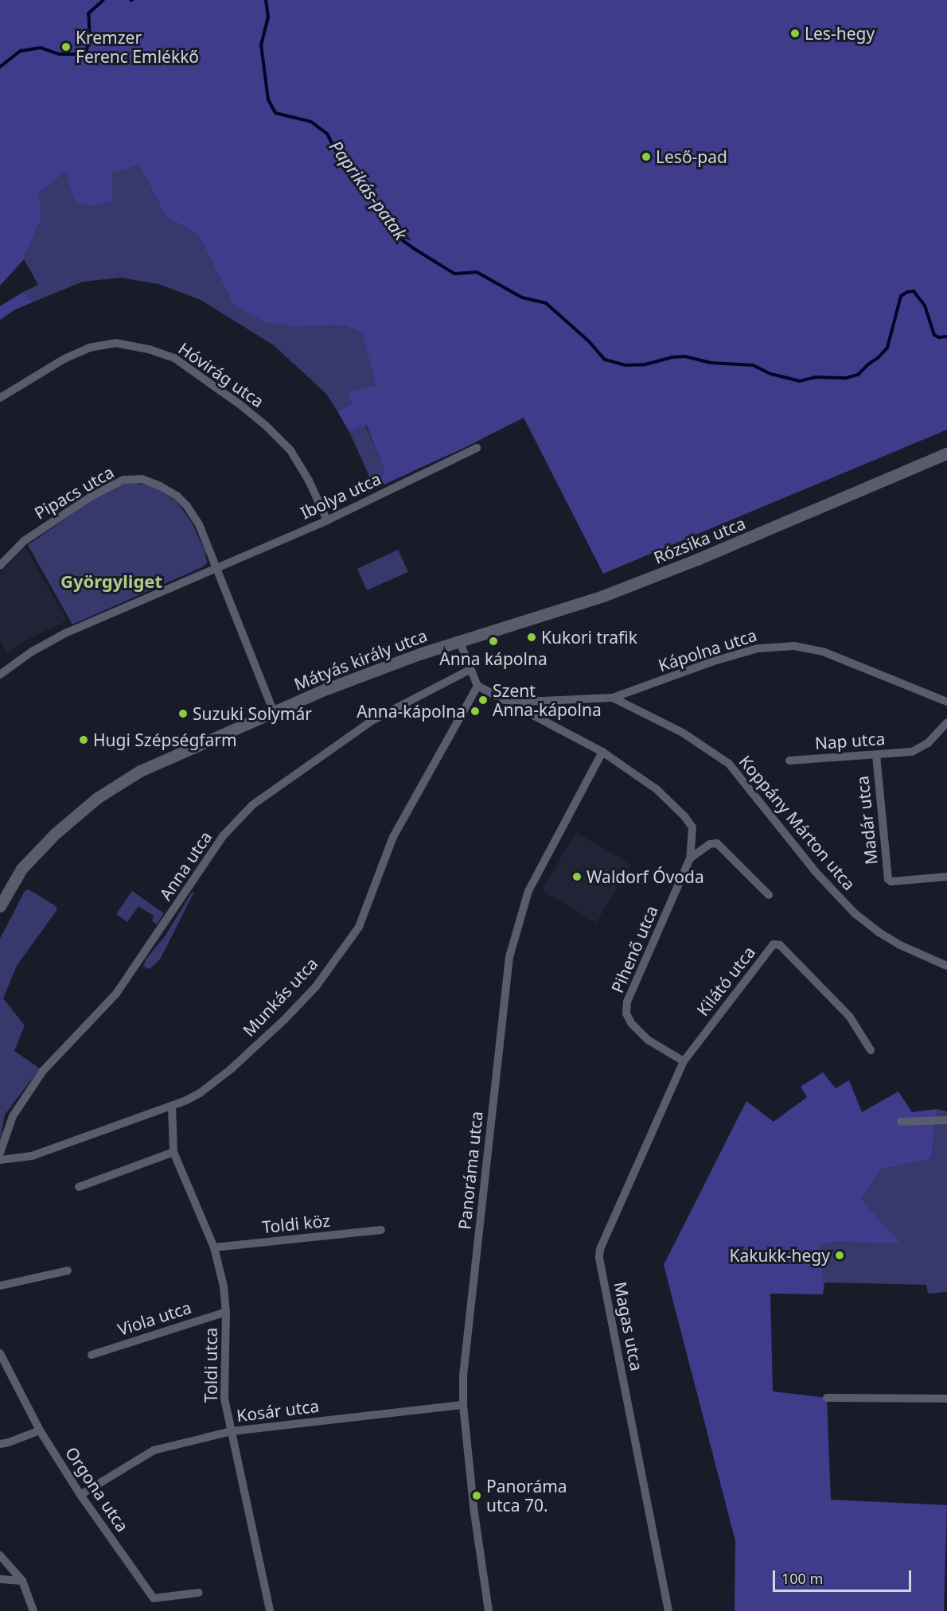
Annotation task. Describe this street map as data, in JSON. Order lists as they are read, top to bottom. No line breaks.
{"streets":{"main road":["Rózsika utca","Mátyás király utca"],"street":["Hóvirág utca","Pipacs utca","Ibolya utca","Kápolna utca","Nap utca","Madár utca","Koppány Márton utca","Anna utca","Pihenő utca","Kilátó utca","Munkás utca","Panoráma utca","Toldi köz","Viola utca","Magas utca","Toldi utca","Kosár utca","Orgona utca"]},"crossings":[["Hóvirág utca","Ibolya utca"],["Pipacs utca","Ibolya utca"],["Rózsika utca","Mátyás király utca"],["Kápolna utca","Koppány Márton utca"],["Nap utca","Madár utca"],["Koppány Márton utca","Pihenő utca"],["Pihenő utca","Kilátó utca"],["Pihenő utca","Munkás utca"],["Pihenő utca","Panoráma utca"],["Pihenő utca","Magas utca"],["Kilátó utca","Magas utca"],["Munkás utca","Toldi utca"],["Panoráma utca","Kosár utca"],["Toldi köz","Toldi utca"],["Viola utca","Toldi utca"],["Toldi utca","Kosár utca"],["Kosár utca","Orgona utca"]],"districts":["Györgyliget"],"water":["Paprikás-patak"],"places":["Les-hegy","Kremzer Ferenc Emlékkő","Leső-pad","Kukori trafik","Anna kápolna","Szent Anna-kápolna","Anna-kápolna","Suzuki Solymár","Hugi Szépségfarm","Waldorf Óvoda","Kakukk-hegy","Panoráma utca 70."],"scale_bar":"100 m"}
